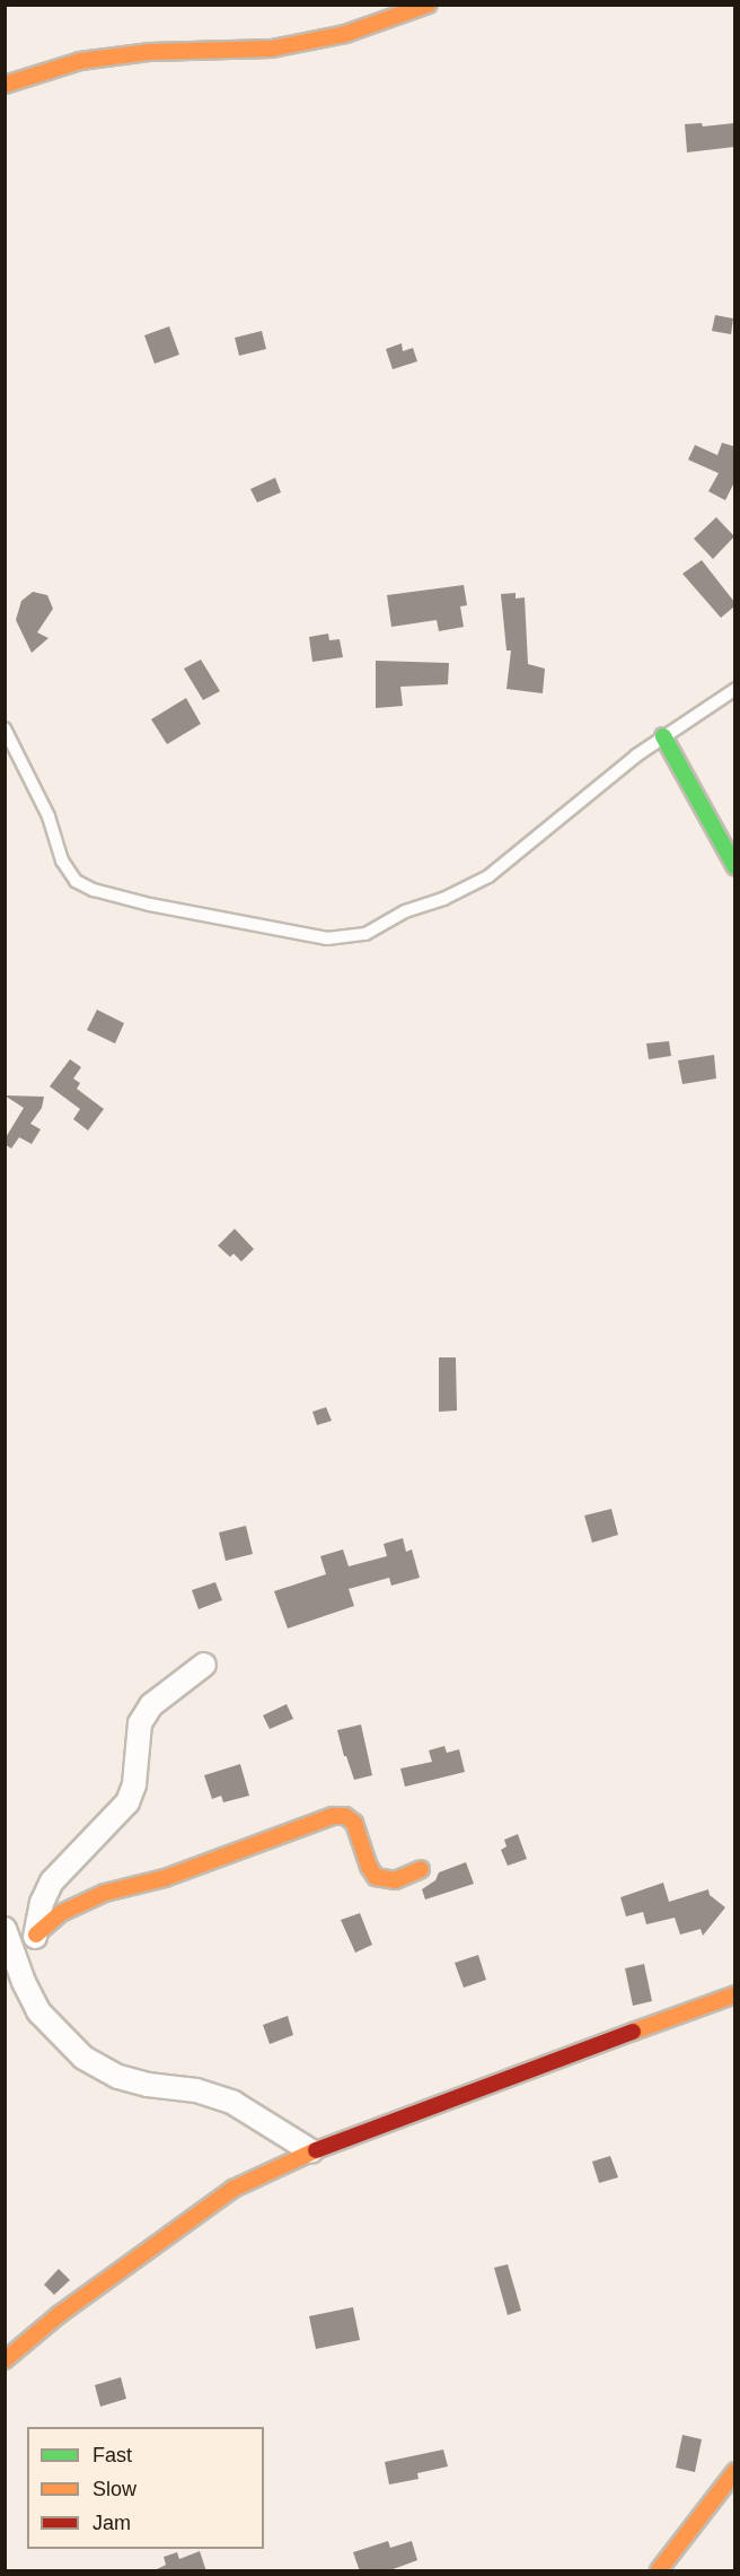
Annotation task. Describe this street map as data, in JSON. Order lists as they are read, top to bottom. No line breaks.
{"legend":["Fast","Slow","Jam"]}
